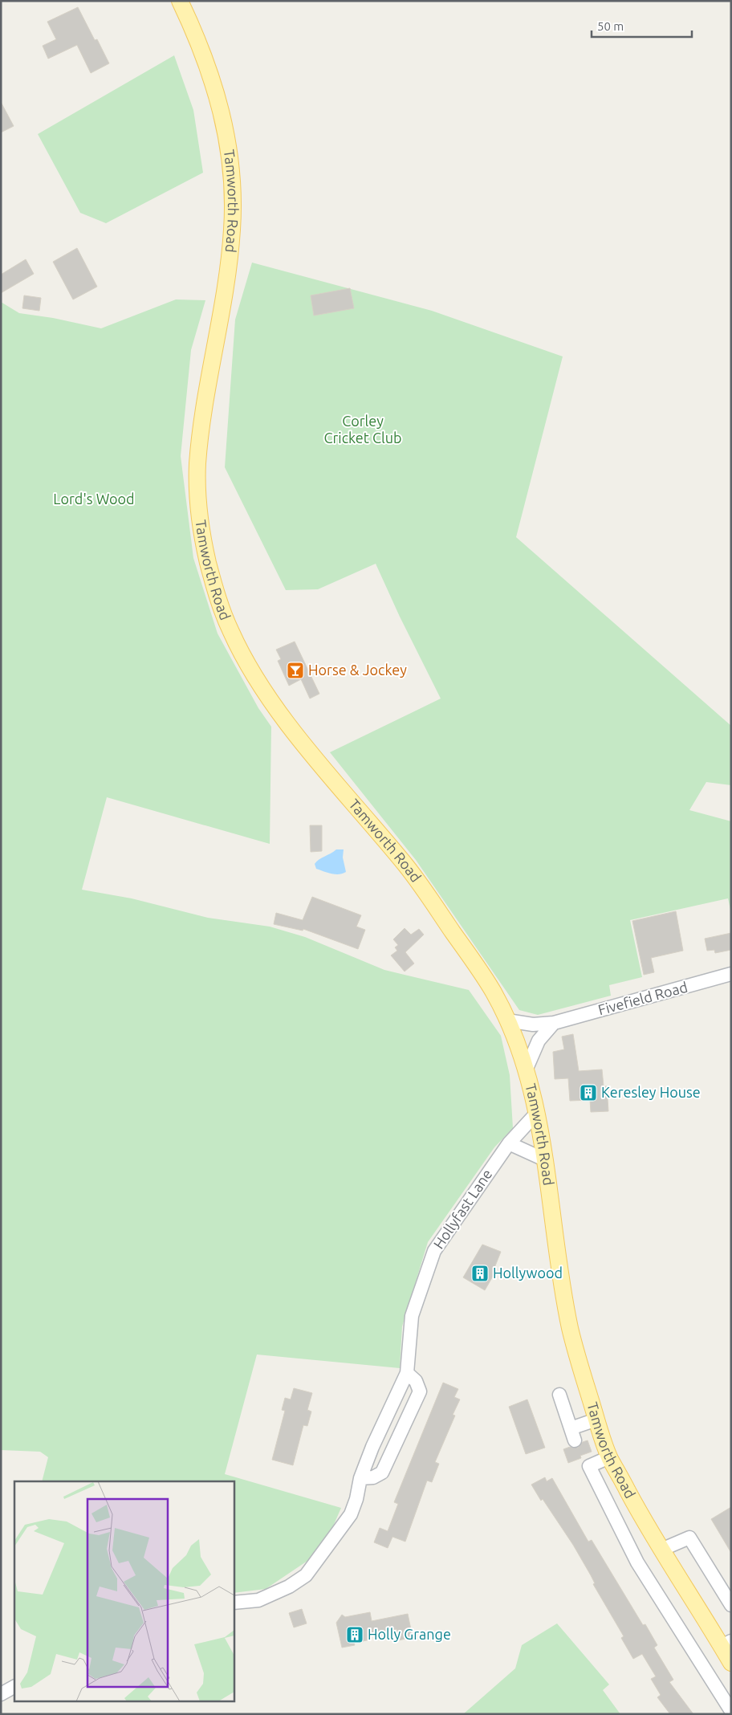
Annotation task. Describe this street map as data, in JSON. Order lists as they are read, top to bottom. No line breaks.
{"streets":{"main road":["Tamworth Road"],"street":["Fivefield Road","Hollyfast Lane"]},"crossings":[["Tamworth Road","Fivefield Road"],["Tamworth Road","Hollyfast Lane"]],"parks":["Corley Cricket Club","Lord's Wood"],"places":{"bar":["Horse & Jockey"],"building":["Keresley House","Hollywood","Holly Grange"]},"scale_bar":"50 m"}
